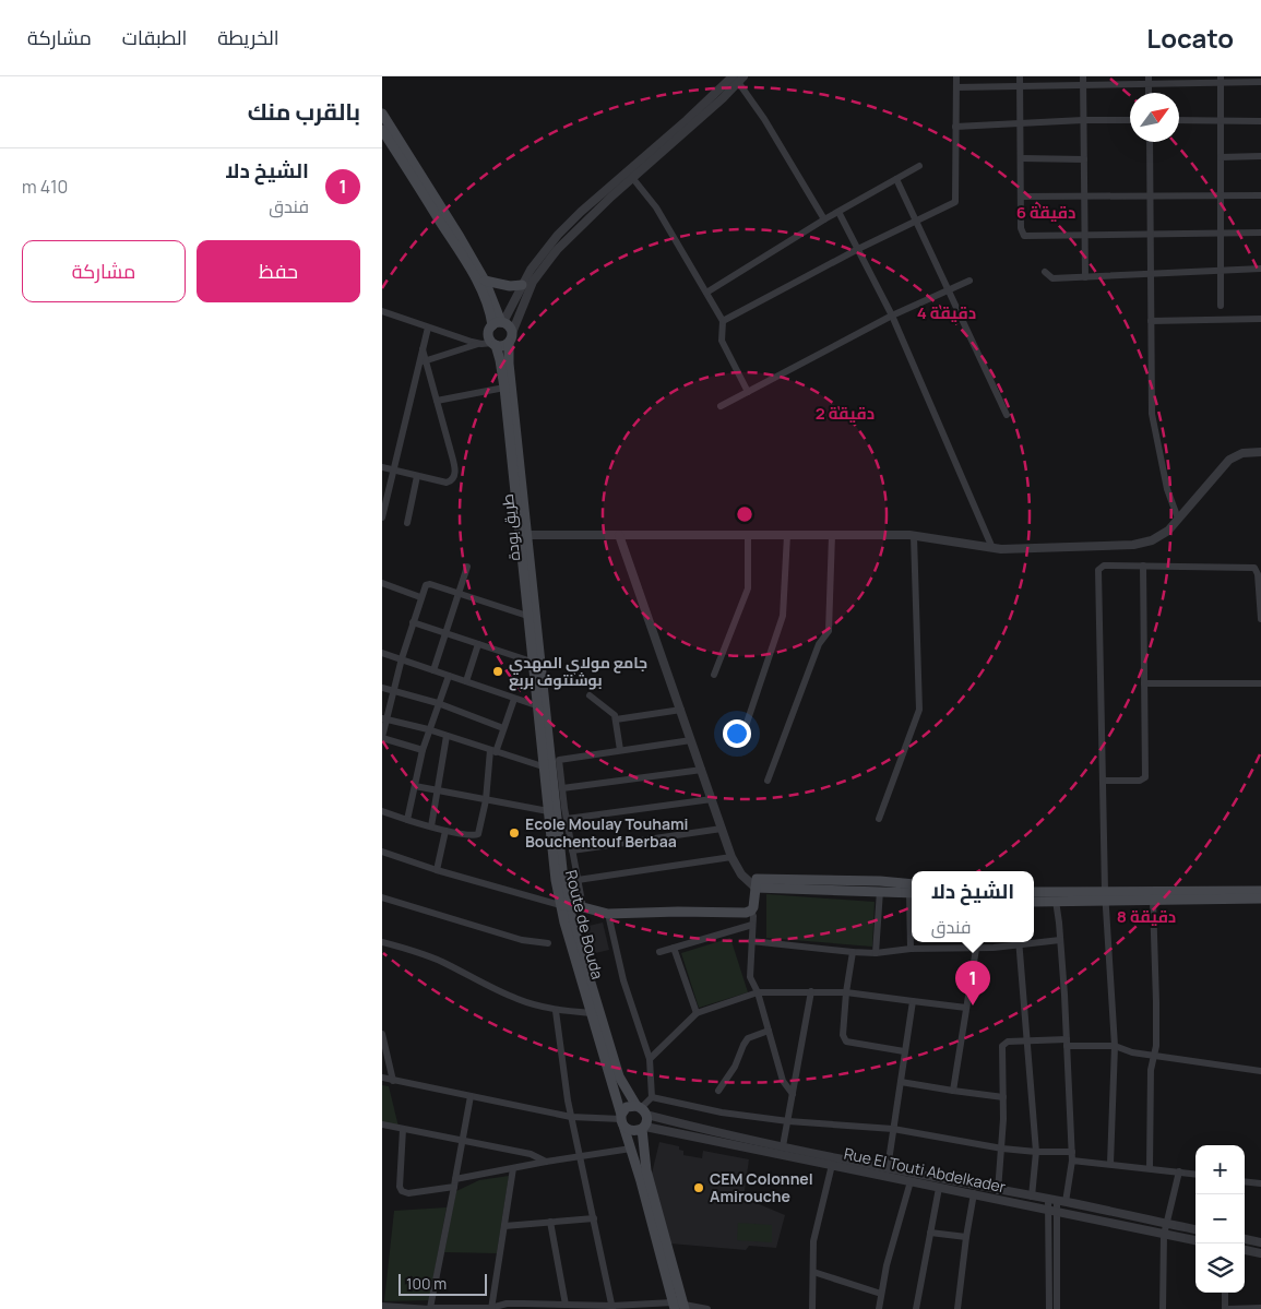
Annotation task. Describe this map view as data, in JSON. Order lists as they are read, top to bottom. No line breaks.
{"streets":{"main road":["طريق بودة","Route de Bouda"],"street":["Rue El Touti Abdelkader"]},"crossings":[["طريق بودة","Route de Bouda"],["Route de Bouda","Rue El Touti Abdelkader"]],"places":["جامع مولاي المهدي بوشنتوف بربع","Ecole Moulay Touhami Bouchentouf Berbaa","CEM Colonnel Amirouche"],"scale_bar":"100 m","north":"top right","page":{"header":"Locato","nav":["الخريطة","الطبقات","مشاركة"],"heading":"بالقرب منك","list":[{"mark":"1","name":"الشيخ دلا","note":"فندق","value":"410 m"}],"buttons":["حفظ","مشاركة"],"popup":["الشيخ دلا","فندق"],"pins":"1","map_buttons":["+","−"],"scale":"100 m"},"rings":["6 دقيقة","4 دقيقة","2 دقيقة","8 دقيقة"]}
